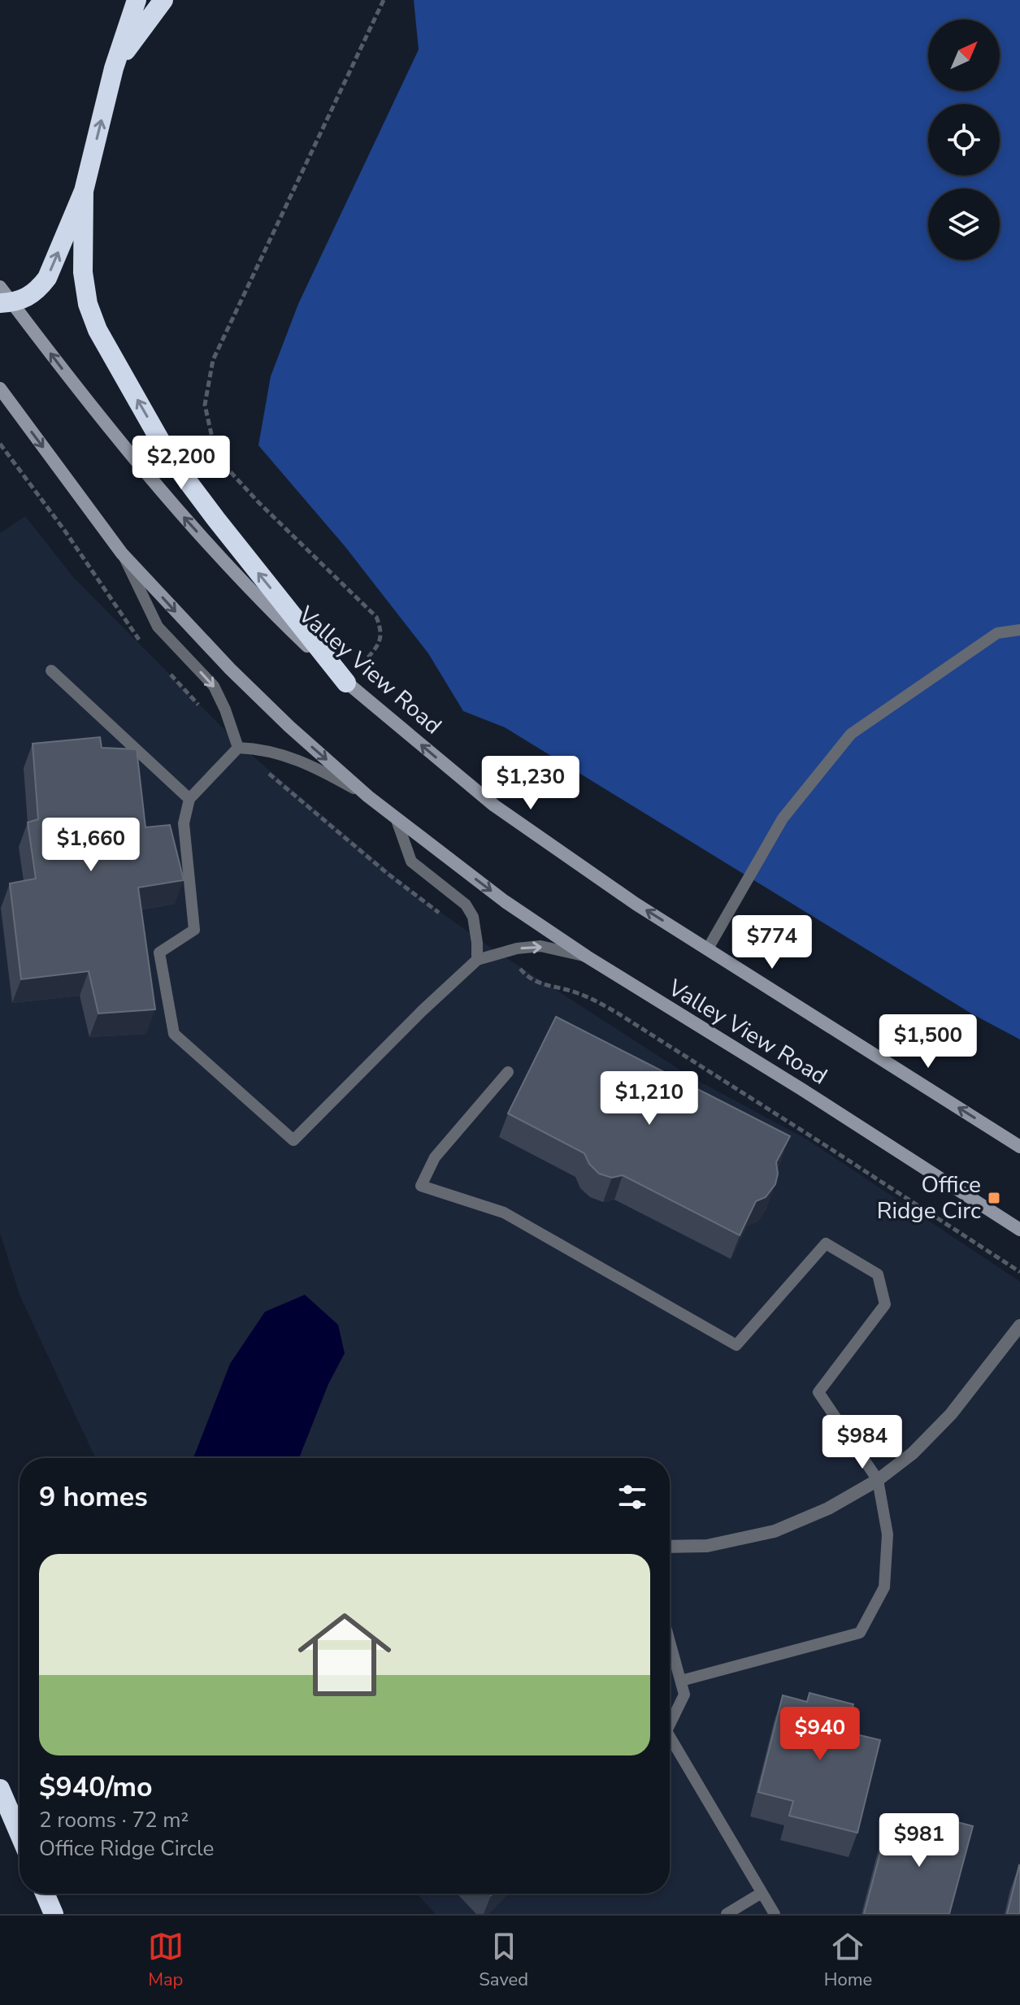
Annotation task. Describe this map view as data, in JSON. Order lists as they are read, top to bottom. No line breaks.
{"streets":{"main road":["Valley View Road"]},"places":{"transit":["Office Ridge Circ"]},"north":"top right","page":{"price":["$2,200","$1,230","$1,660","$774","$1,500","$1,210","$984","$940","$981"],"heading":"9 homes","list":[{"name":"$940/mo","note":"2 rooms · 72 m² · Office Ridge Circle"}],"tabs":["Map","Saved","Home"]}}
